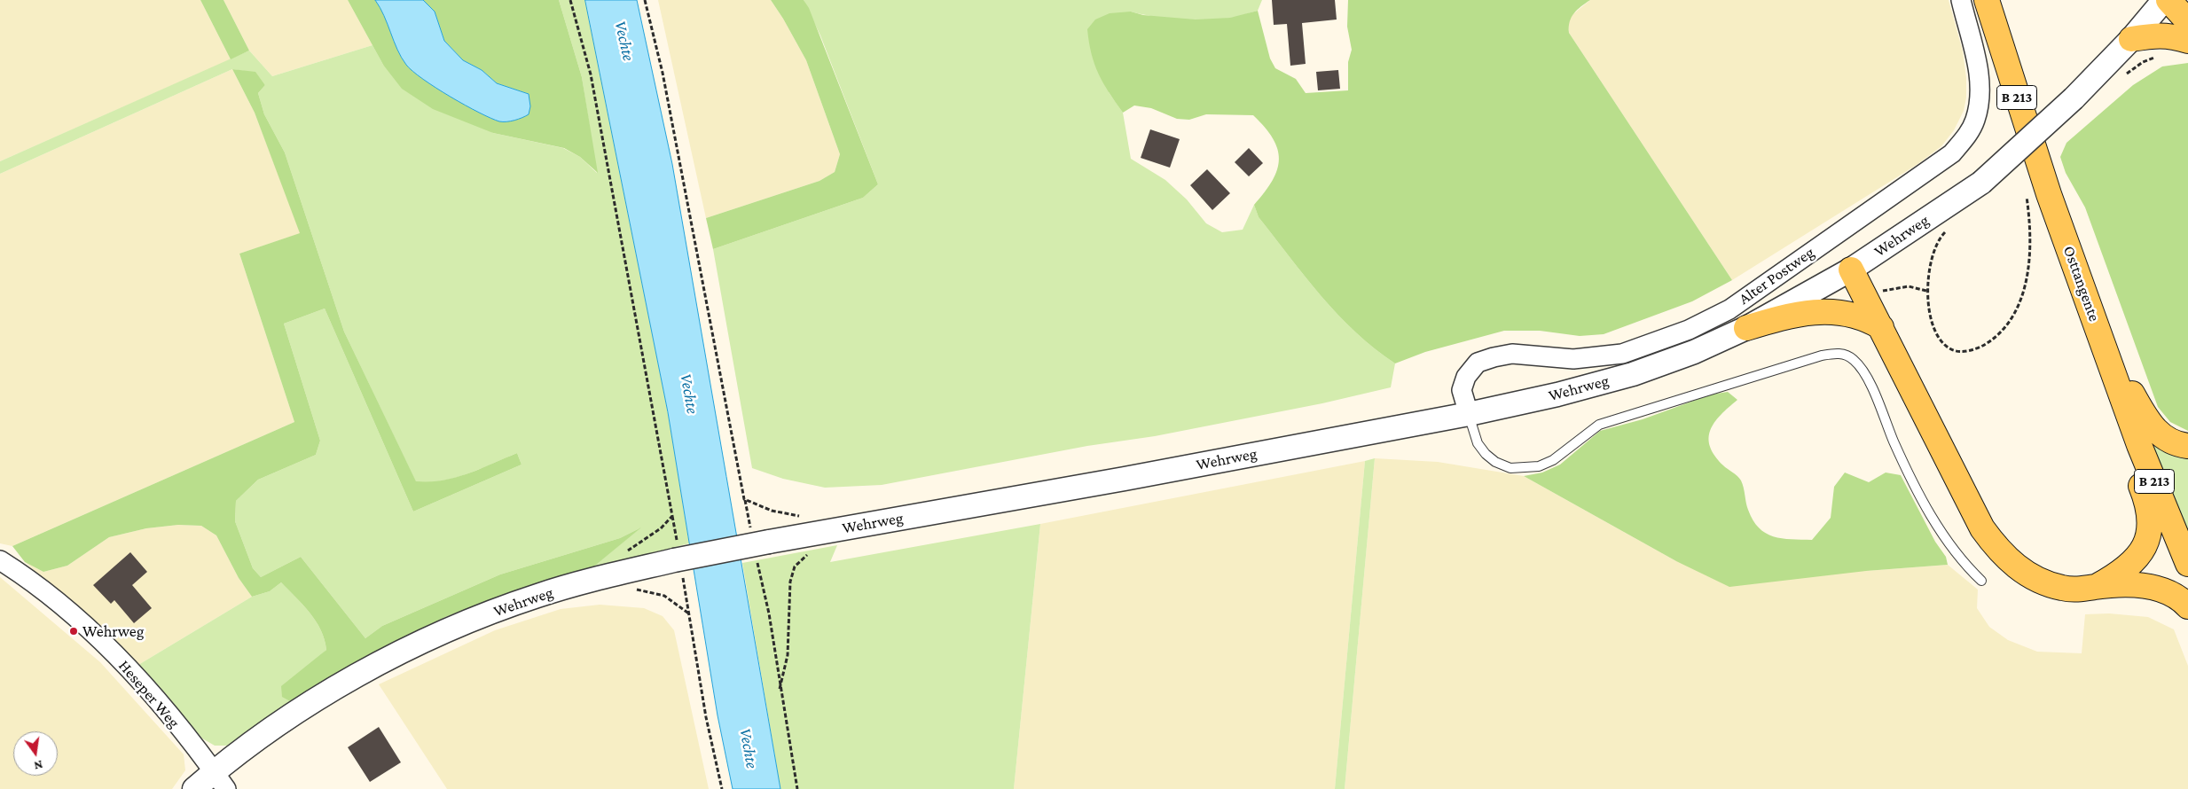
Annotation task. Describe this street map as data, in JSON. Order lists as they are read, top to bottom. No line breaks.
{"streets":{"main road":["B 213","Osttangente"],"street":["Wehrweg","Alter Postweg","Heseper Weg"]},"crossings":[["Wehrweg","Alter Postweg"],["Wehrweg","Heseper Weg"]],"water":["Vechte"],"places":["Wehrweg"],"north":"bottom"}
